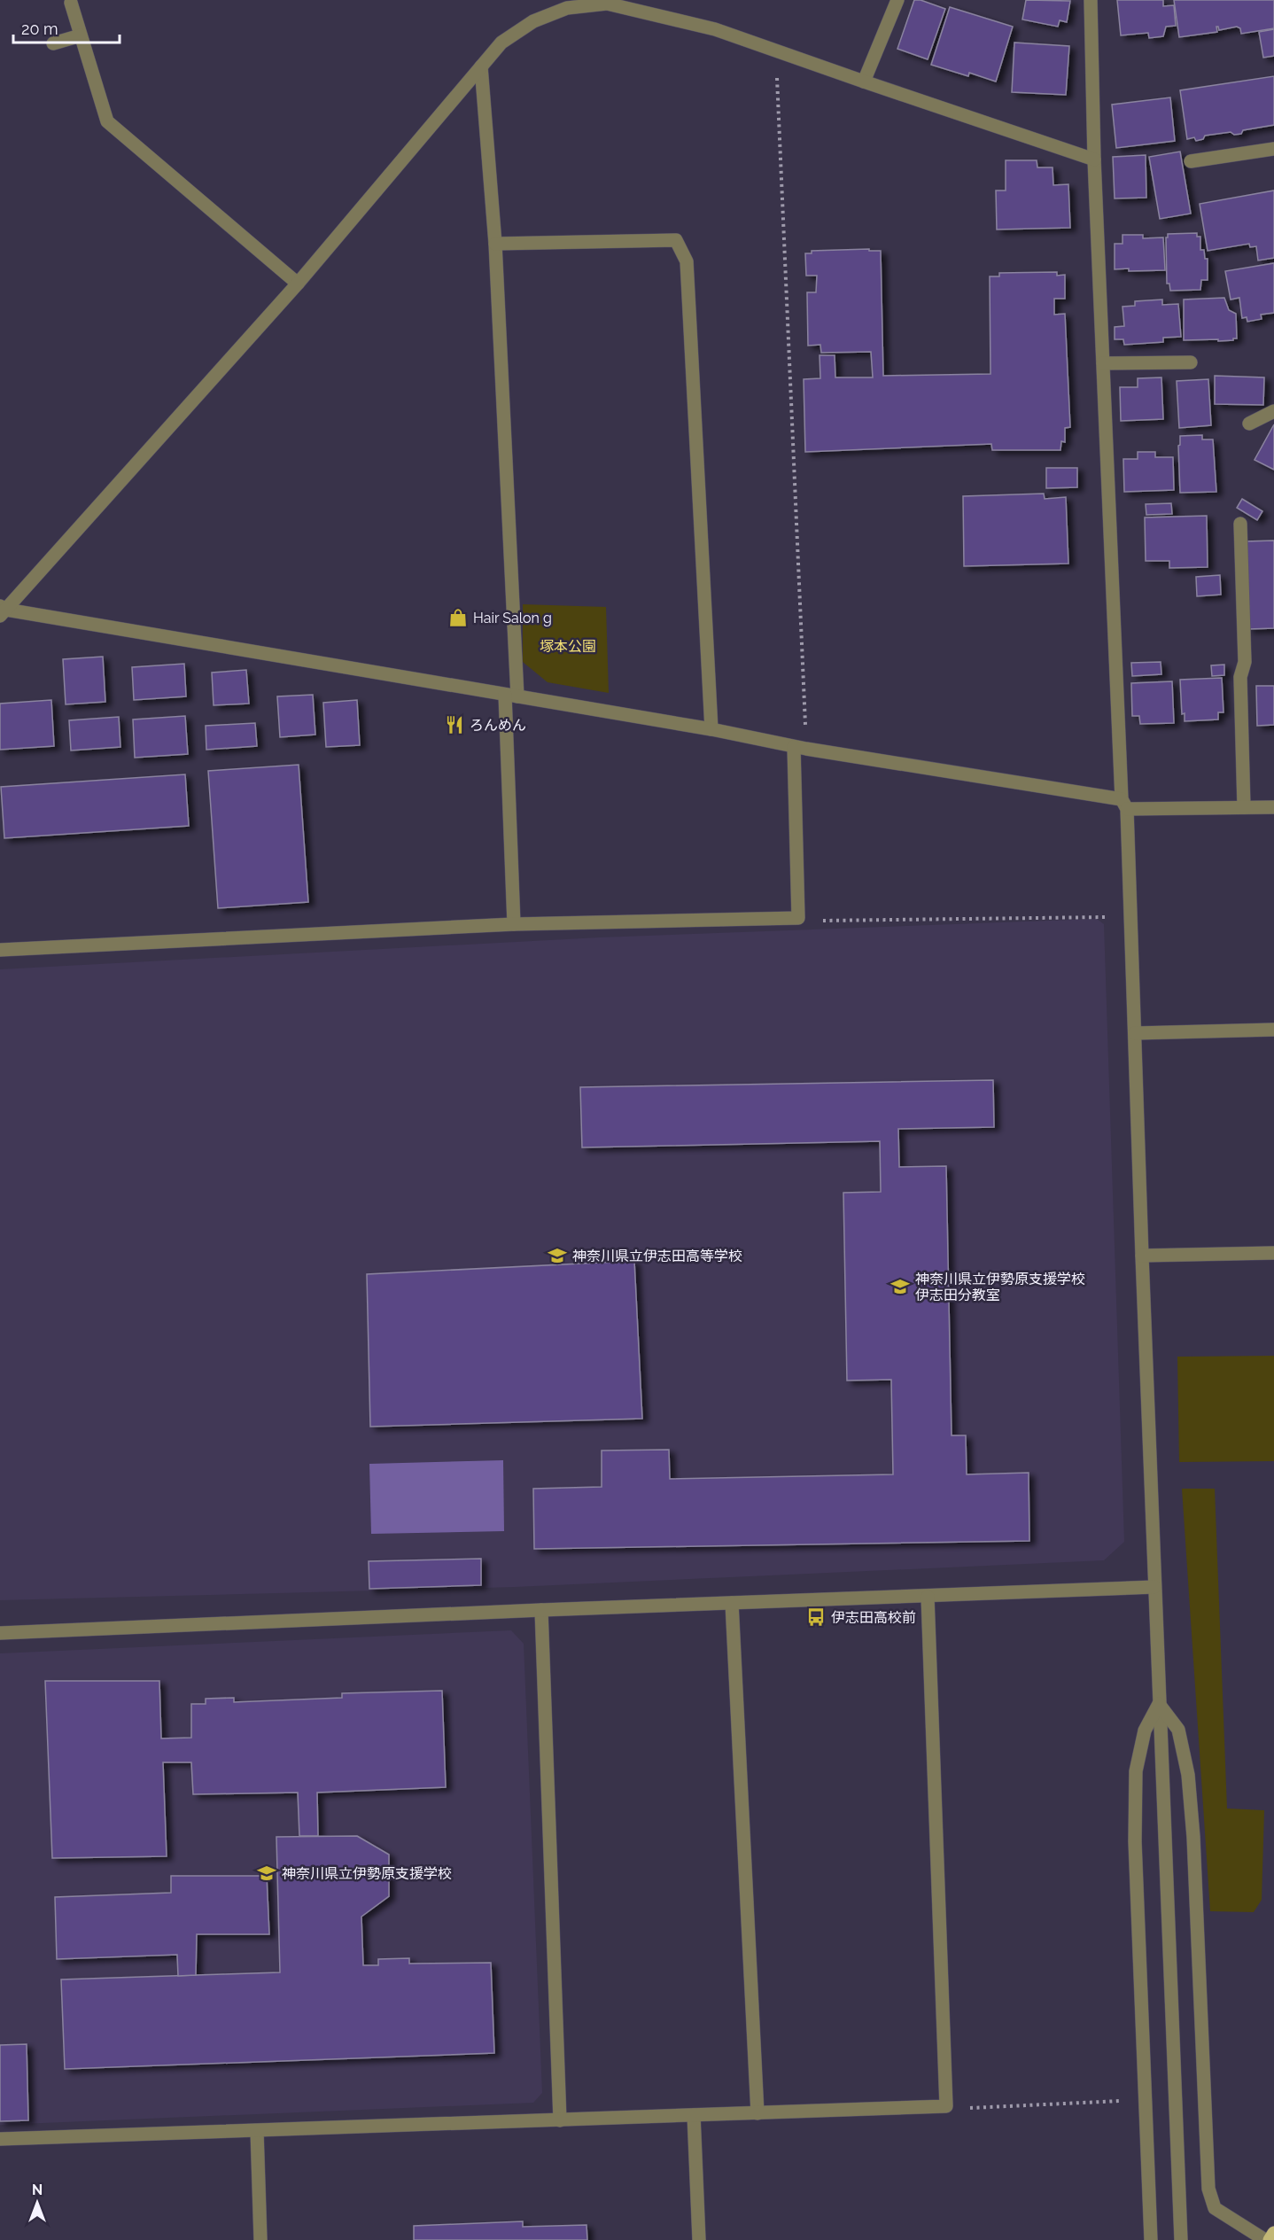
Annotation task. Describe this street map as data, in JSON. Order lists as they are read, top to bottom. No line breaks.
{"parks":["塚本公園"],"places":{"shop":["Hair Salon g"],"restaurant":["ろんめん"],"school or university":["神奈川県立伊志田高等学校","神奈川県立伊勢原支援学校 伊志田分教室","神奈川県立伊勢原支援学校"],"bus stop":["伊志田高校前"]},"scale_bar":"20 m","north":"top"}
